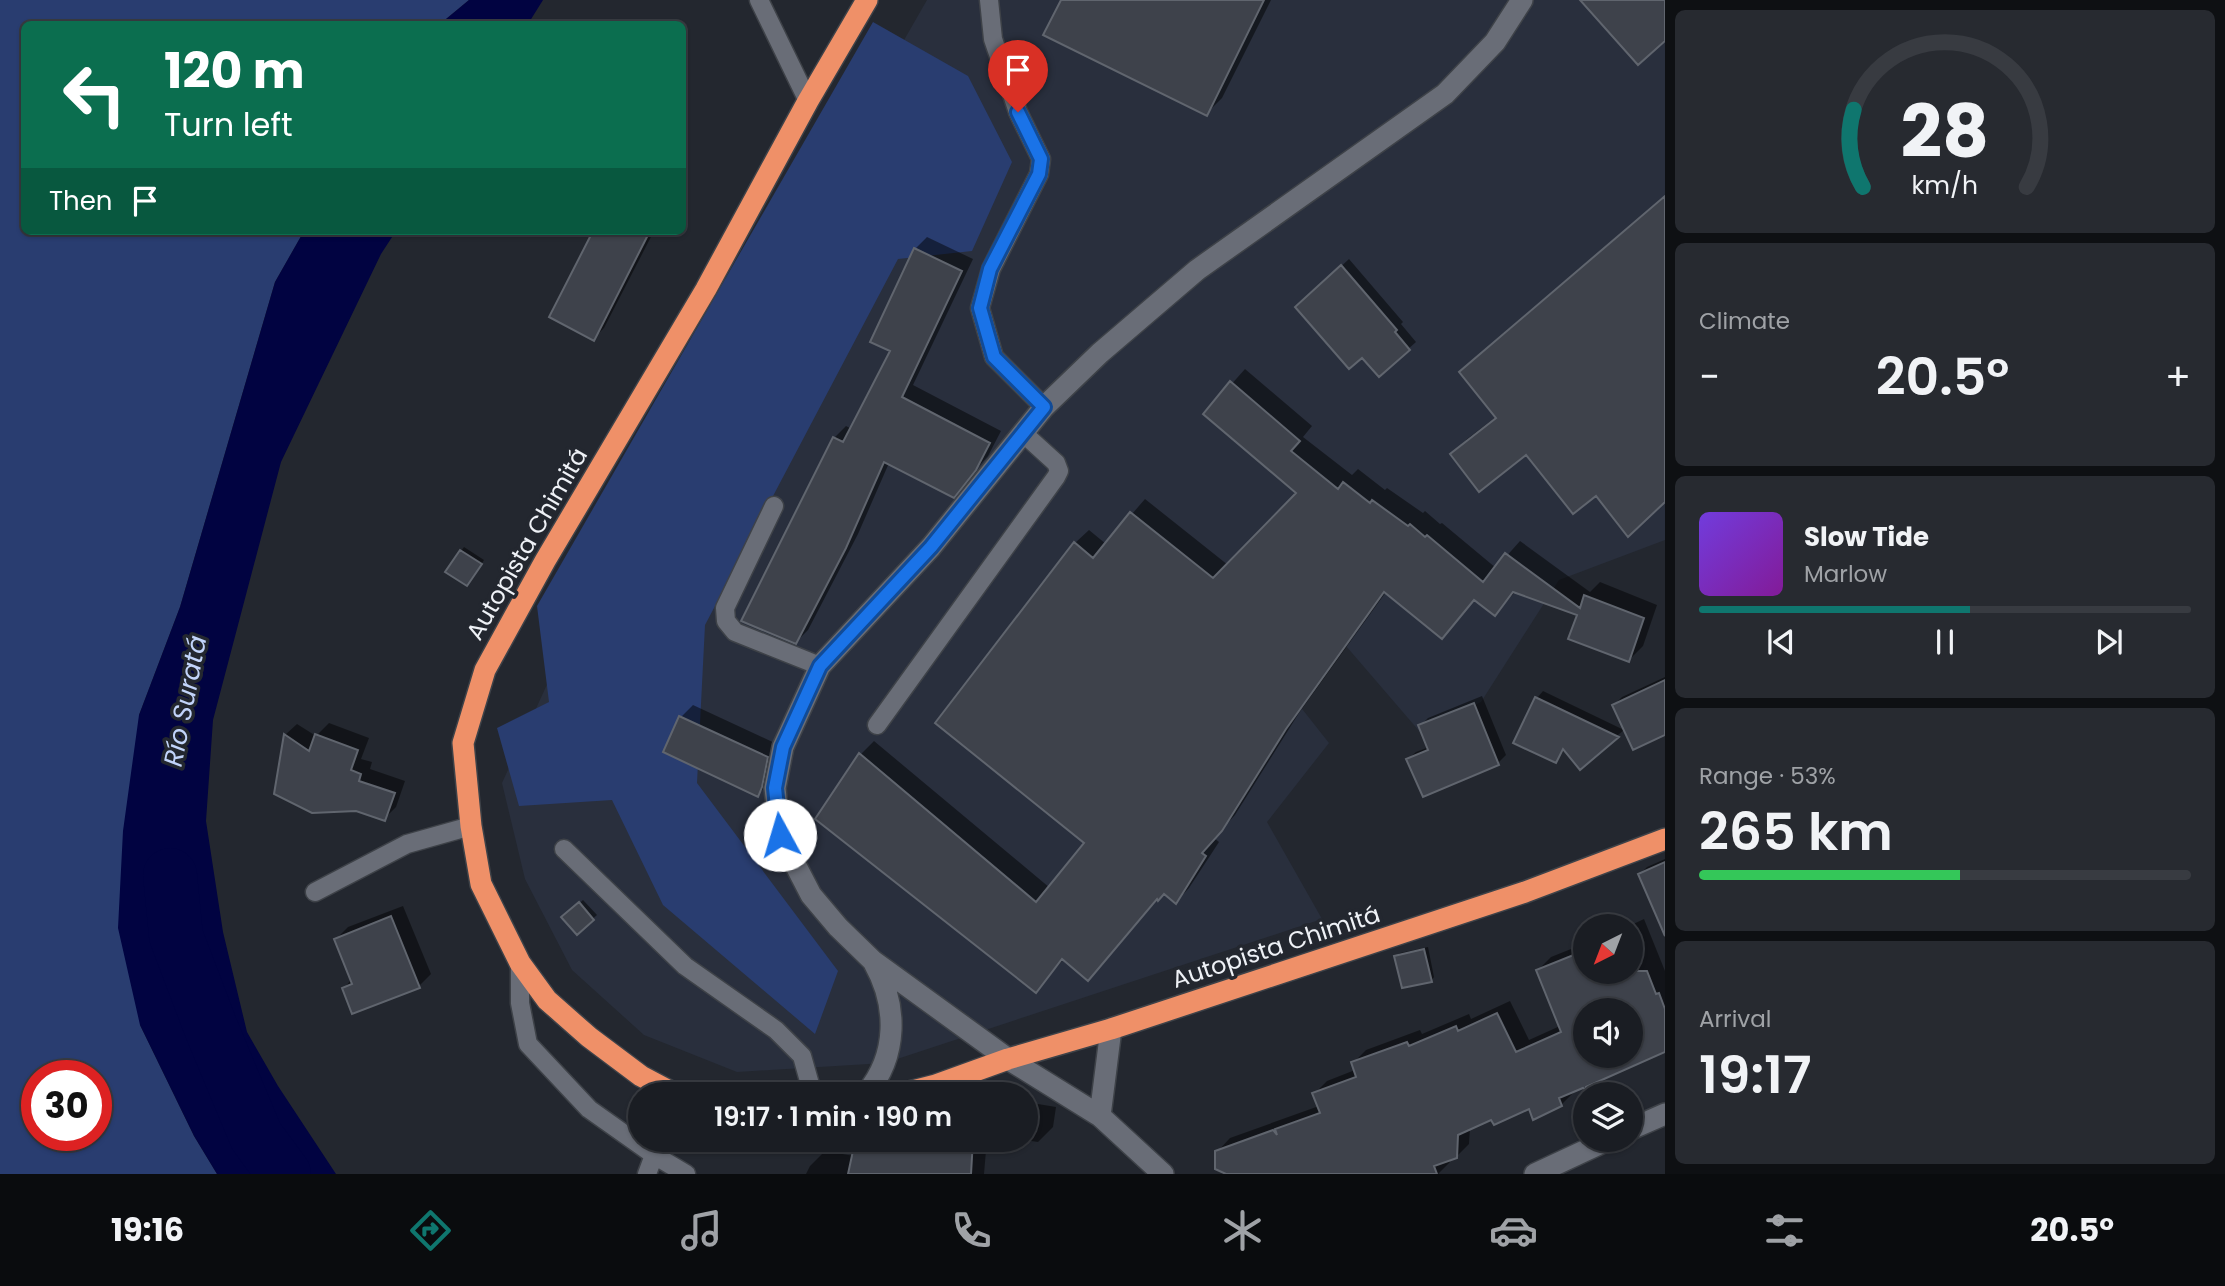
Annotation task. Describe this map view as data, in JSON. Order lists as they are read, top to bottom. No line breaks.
{"streets":{"highway":["Autopista Chimitá"]},"water":["Río Suratá"],"north":"bottom left","page":{"turn":["120 m","Turn left"],"then":"Then","tile":["Climate",["Range · 53%","265 km"],["Arrival","19:17"]],"heat":["−","20.5°","+"],"song":["Slow Tide","Marlow"],"limit":"30","trip":"19:17 · 1 min · 190 m","tabs":["19:16","20.5°"],"gauge":["28","km/h"]}}
